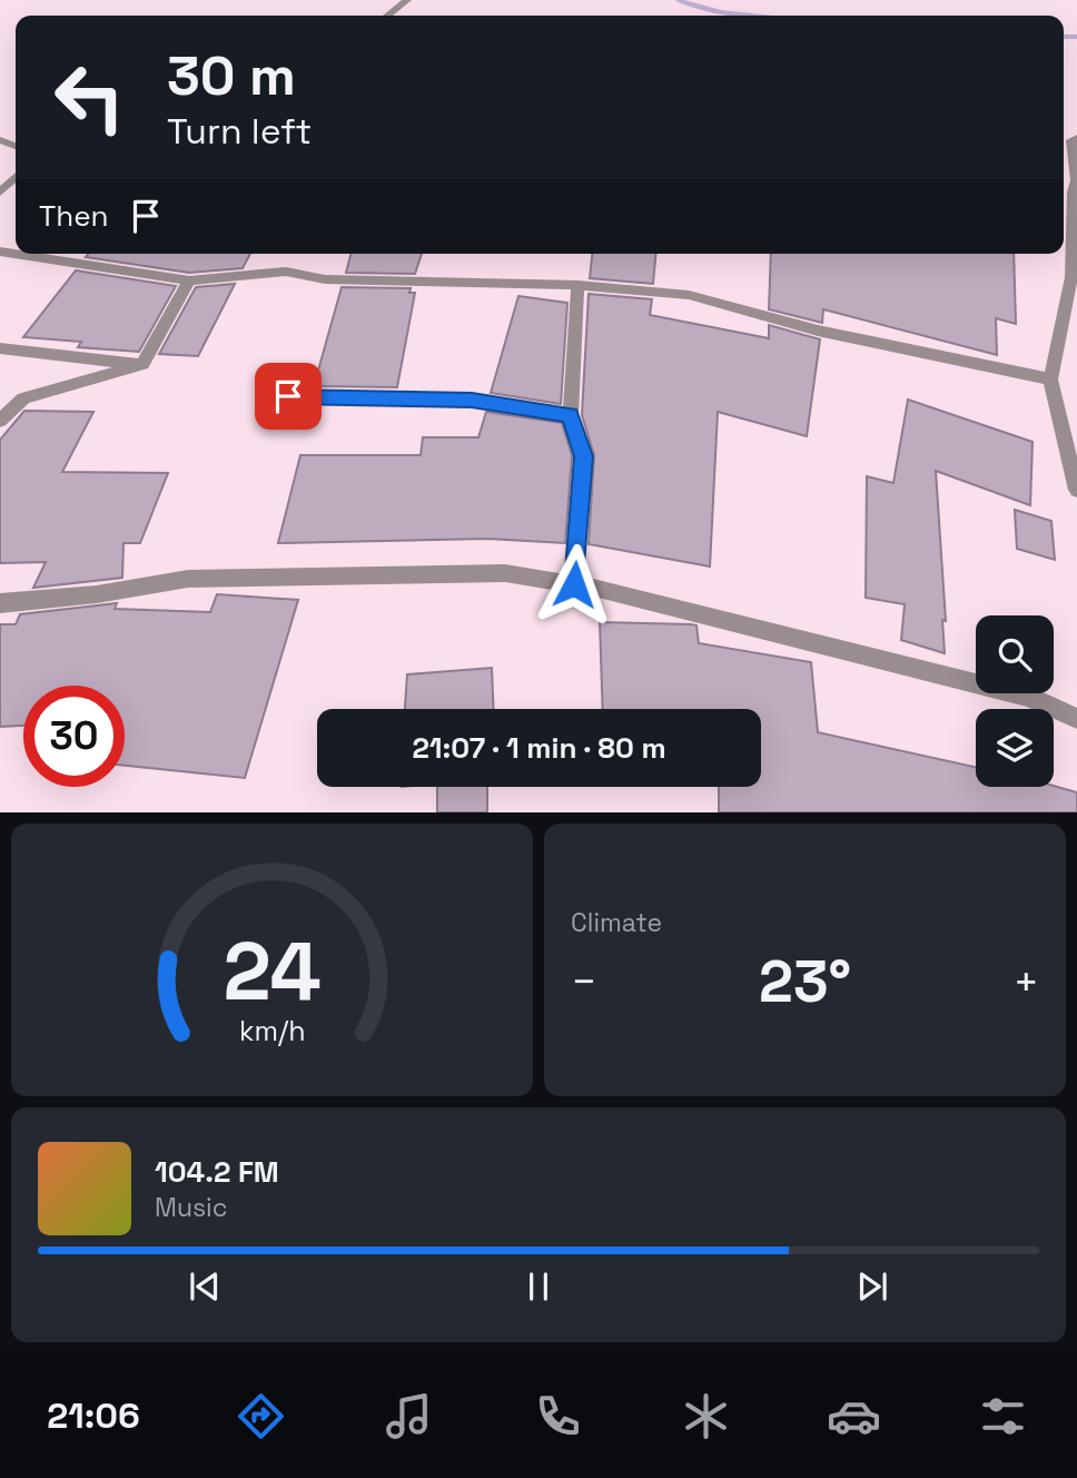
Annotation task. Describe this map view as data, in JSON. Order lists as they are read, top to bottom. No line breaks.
{"page":{"turn":["30 m","Turn left"],"then":"Then","limit":"30","trip":"21:07 · 1 min · 80 m","tile":"Climate","heat":["−","23°","+"],"song":["104.2 FM","Music"],"tabs":"21:06","gauge":["24","km/h"]}}
